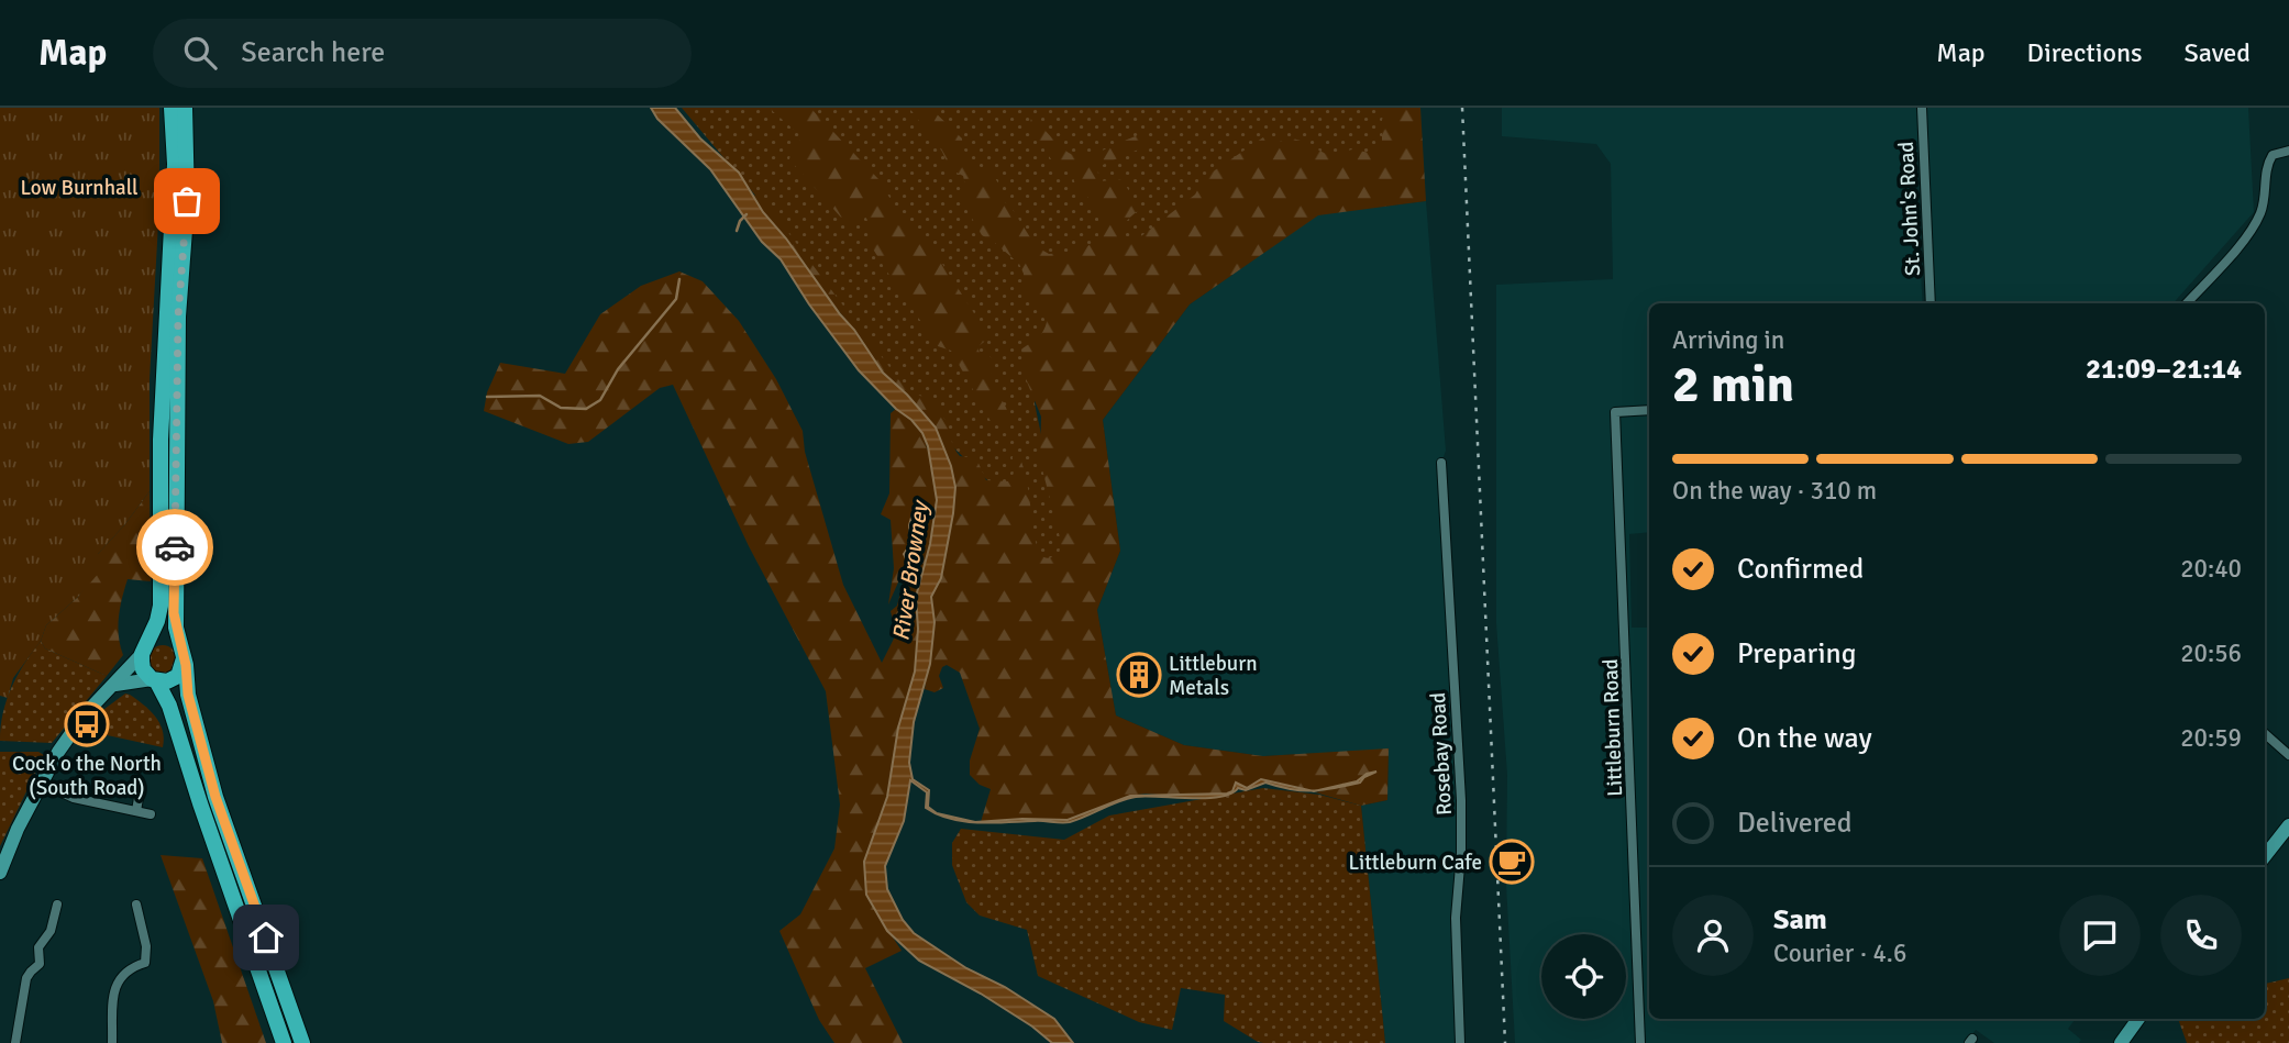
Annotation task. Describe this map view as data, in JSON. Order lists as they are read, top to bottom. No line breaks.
{"streets":{"street":["St. John's Road","Littleburn Road","Rosebay Road"]},"water":["River Browney"],"parks":["Low Burnhall"],"places":{"building":["Littleburn Metals"],"bus stop":["Cock o the North (South Road)"],"cafe":["Littleburn Cafe"]},"page":{"header":"Map","search":"Search here","nav":["Map","Directions","Saved"],"heading":["2 min","Arriving in","21:09–21:14"],"panel":["Sam","Courier · 4.6"],"bar":"On the way · 310 m","list":[["Confirmed","20:40"],["Preparing","20:56"],["On the way","20:59"],"Delivered"]}}
